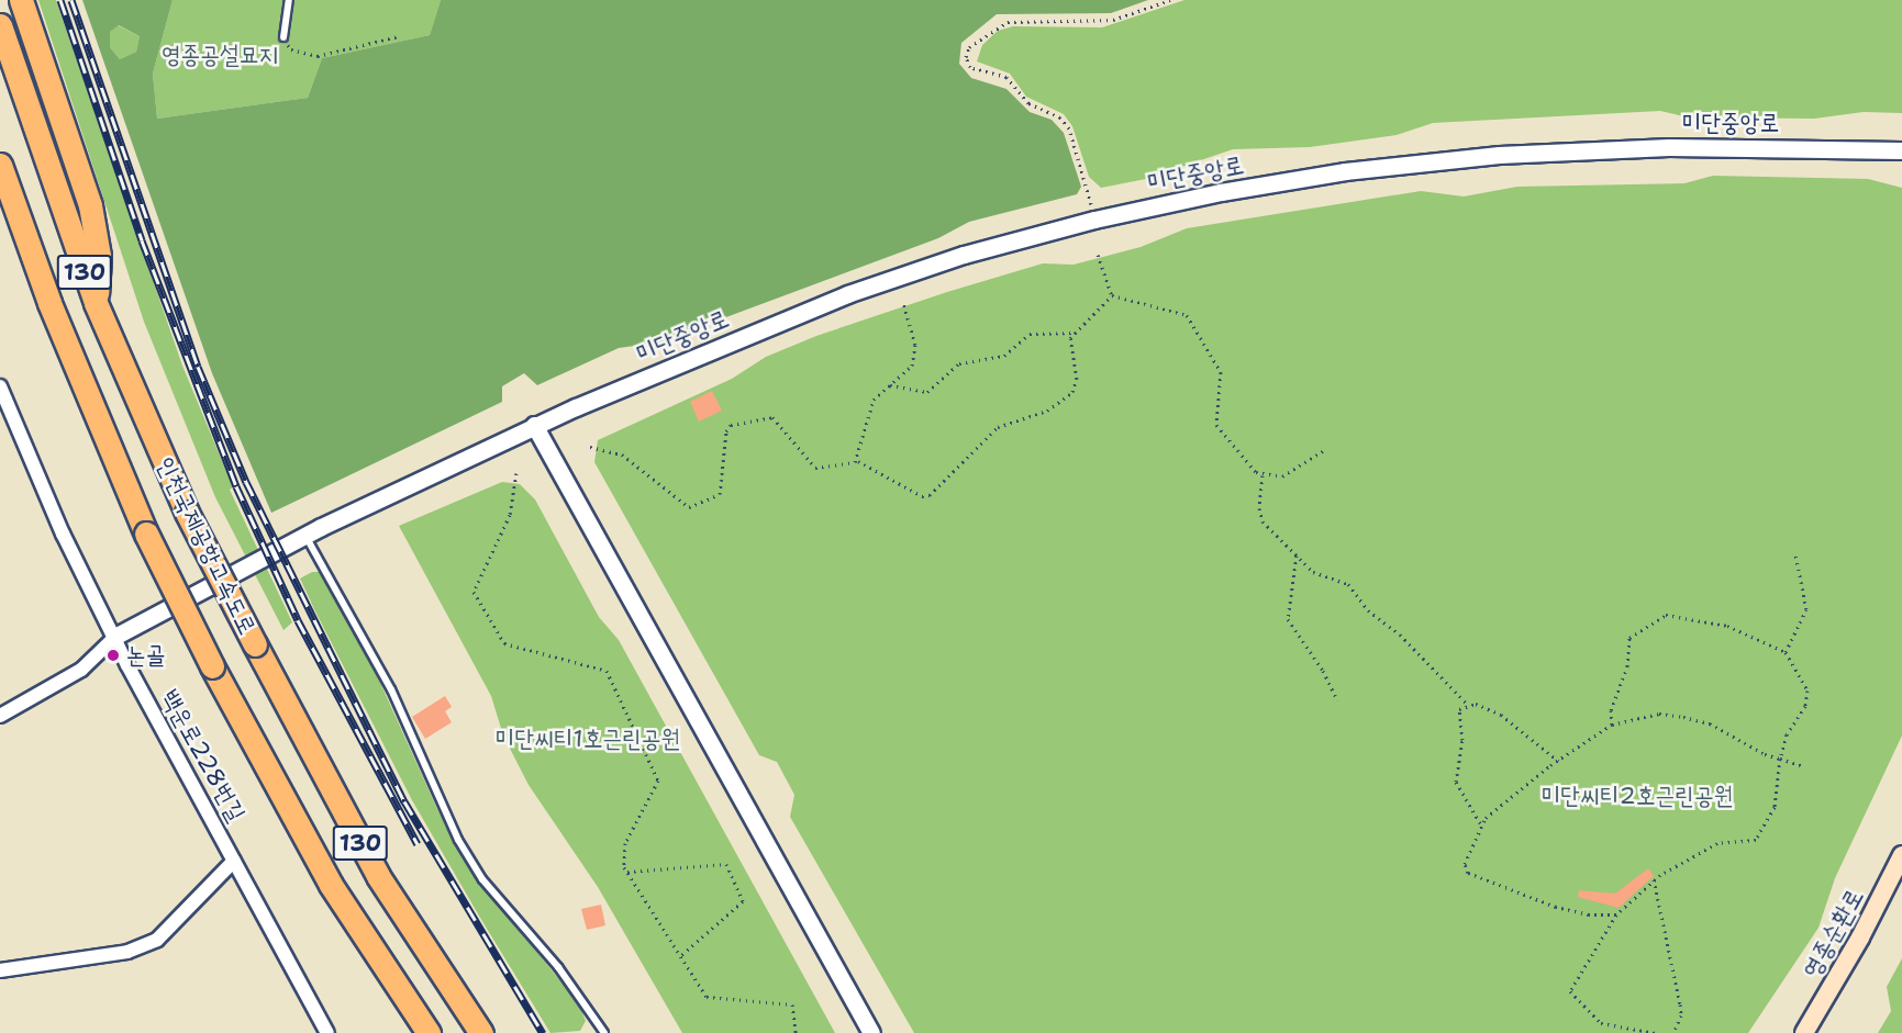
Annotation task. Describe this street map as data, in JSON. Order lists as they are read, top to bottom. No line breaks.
{"streets":{"highway":["130","인천국제공항고속도로"],"main road":["영종순환로"],"street":["미단중앙로","백운로228번길"]},"crossings":[["미단중앙로","백운로228번길"]],"parks":["영종공설묘지","미단씨티1호근린공원","미단씨티2호근린공원"],"places":["논골"]}
